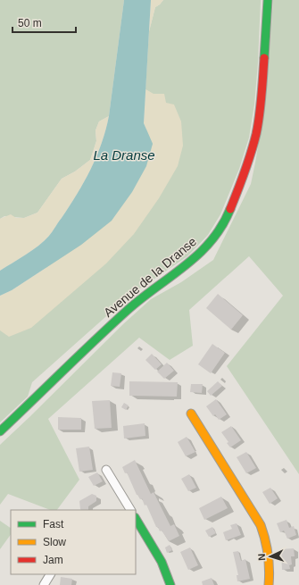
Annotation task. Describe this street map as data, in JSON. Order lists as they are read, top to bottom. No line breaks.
{"streets":{"main road":["Avenue de la Dranse"]},"water":["La Dranse"],"legend":["Fast","Slow","Jam"],"scale_bar":"50 m","north":"left"}
